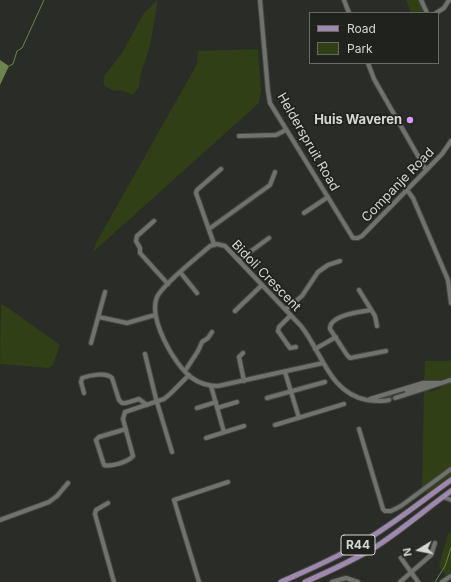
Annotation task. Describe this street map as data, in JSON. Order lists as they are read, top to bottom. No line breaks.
{"streets":{"main road":["R44"],"street":["Helderspruit Road","Companje Road","Bidoli Crescent"]},"crossings":[["Helderspruit Road","Companje Road"]],"places":["Huis Waveren"],"legend":["Road","Park"],"north":"left"}
